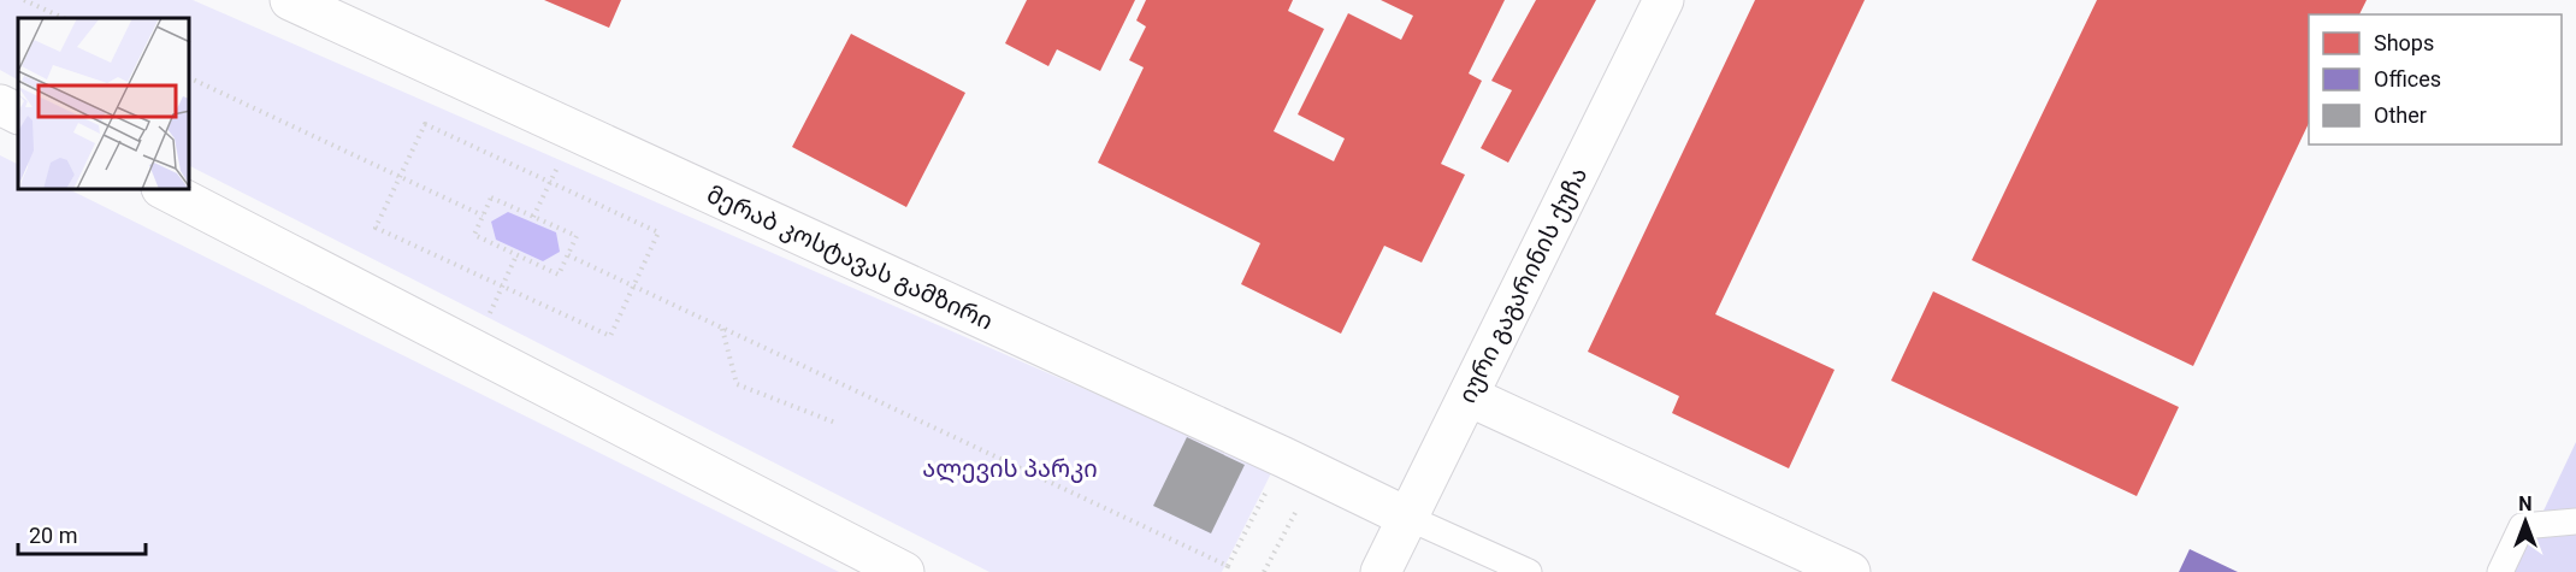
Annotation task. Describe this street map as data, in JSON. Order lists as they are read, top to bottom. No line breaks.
{"streets":{"street":["მერაბ კოსტავას გამზირი","იური გაგარინის ქუჩა"]},"crossings":[["მერაბ კოსტავას გამზირი","იური გაგარინის ქუჩა"]],"parks":["ალევის პარკი"],"legend":["Shops","Offices","Other"],"scale_bar":"20 m","north":"top"}
